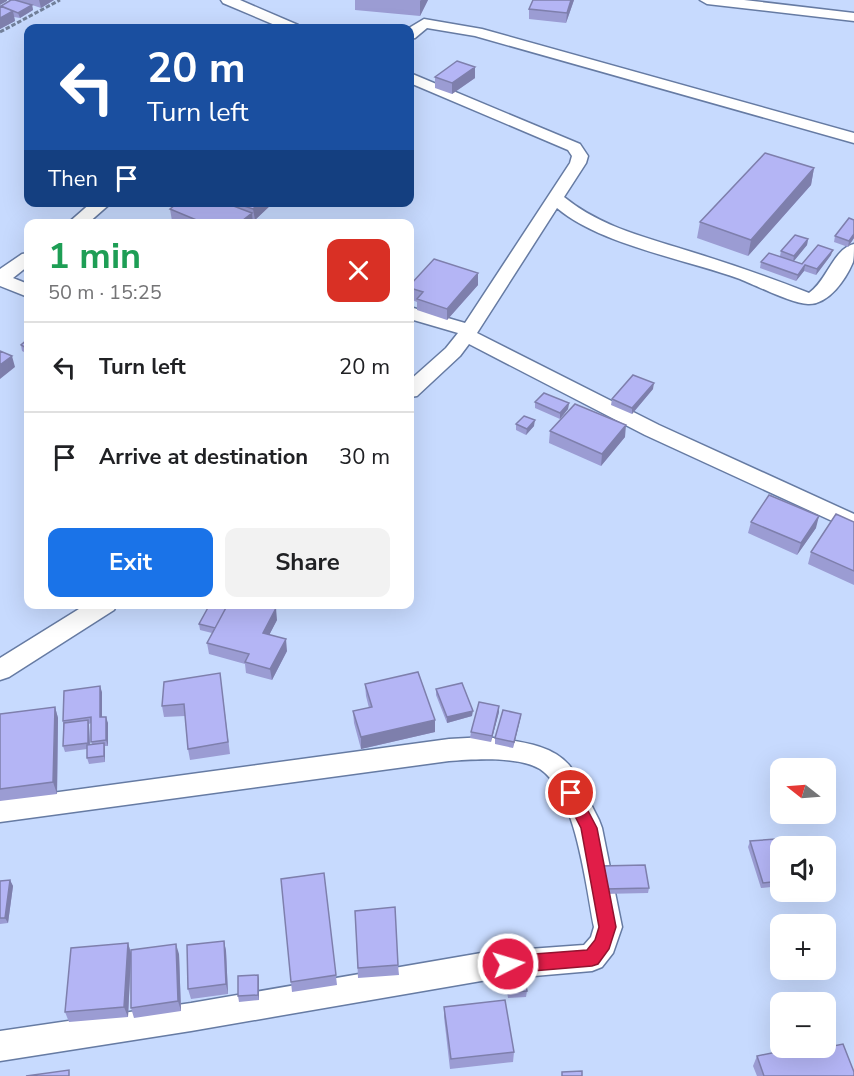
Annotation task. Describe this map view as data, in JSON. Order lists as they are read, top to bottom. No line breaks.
{"north":"left","page":{"turn":["20 m","Turn left"],"then":"Then","heading":["1 min","50 m · 15:25"],"list":[{"name":"Turn left","value":"20 m"},{"name":"Arrive at destination","value":"30 m"}],"buttons":["Exit","Share"],"map_buttons":["+","−"]}}
